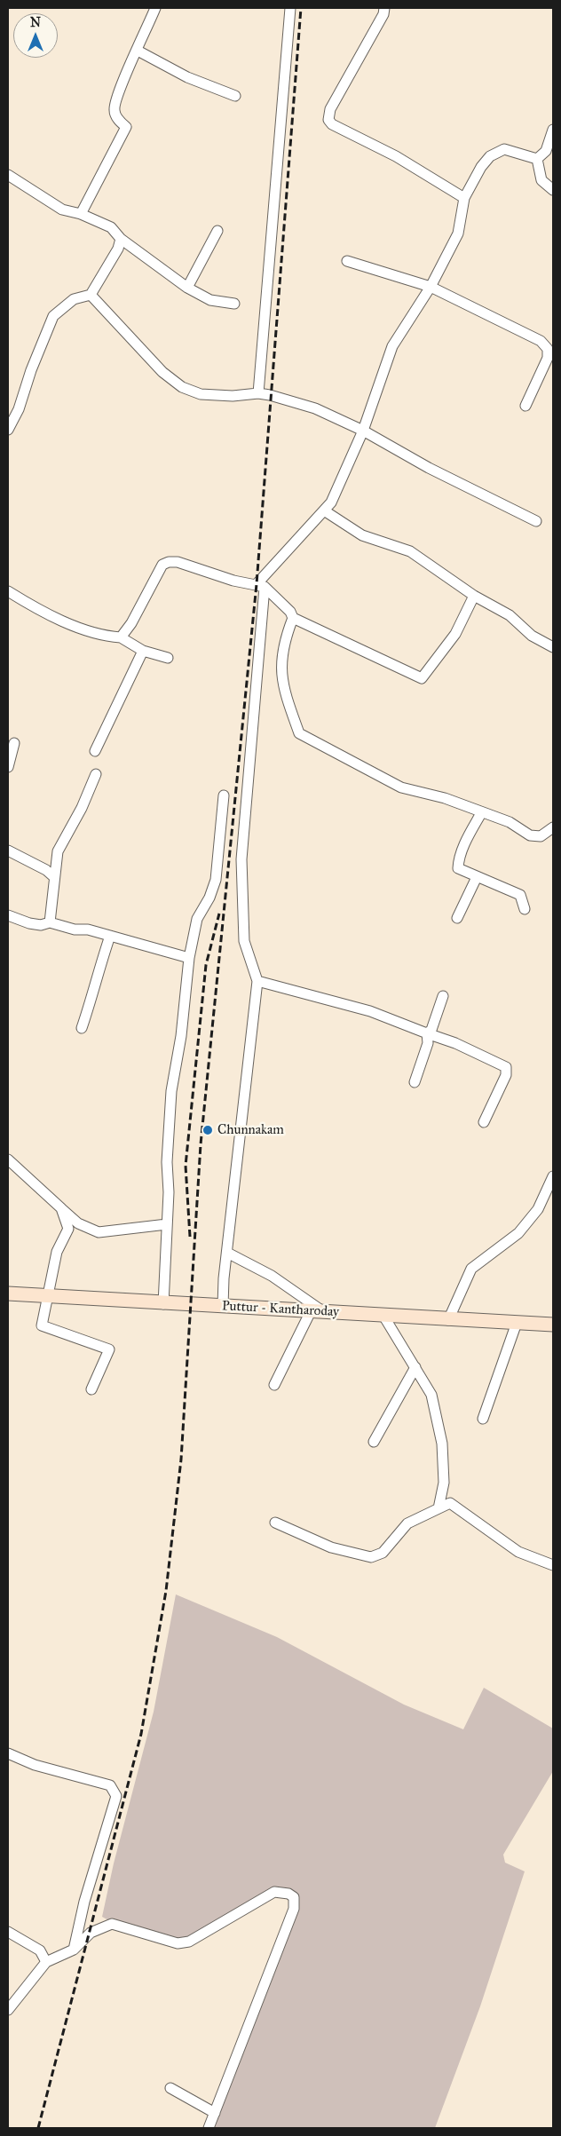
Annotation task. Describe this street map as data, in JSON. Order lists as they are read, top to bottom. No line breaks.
{"streets":{"main road":["Puttur - Kantharoday"]},"places":["Chunnakam"],"north":"top"}
